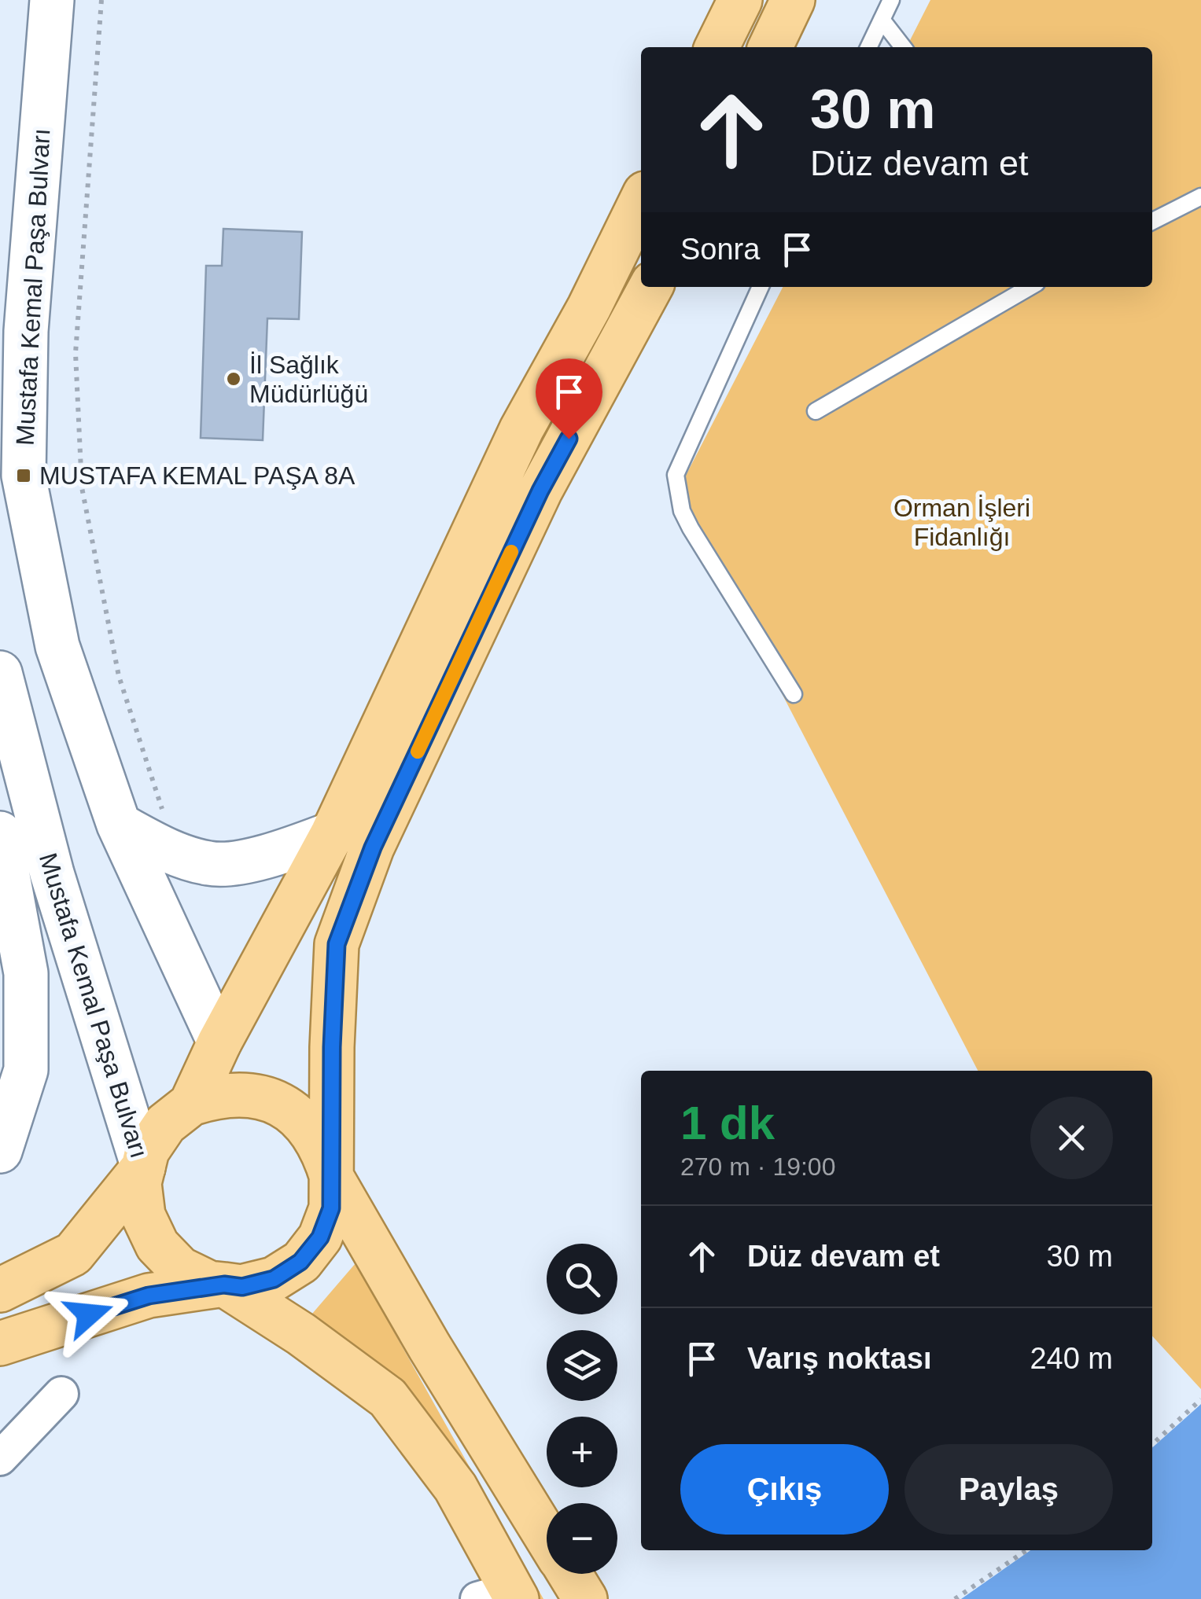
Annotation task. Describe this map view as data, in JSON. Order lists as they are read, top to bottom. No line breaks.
{"streets":{"main road":["Mustafa Kemal Paşa Bulvarı"]},"parks":["Orman İşleri Fidanlığı"],"places":{"other":["İl Sağlık Müdürlüğü"],"transit":["MUSTAFA KEMAL PAŞA 8A"]},"page":{"turn":["30 m","Düz devam et"],"then":"Sonra","heading":["1 dk","270 m · 19:00"],"list":[{"name":"Düz devam et","value":"30 m"},{"name":"Varış noktası","value":"240 m"}],"map_buttons":["+","−"],"buttons":["Çıkış","Paylaş"]}}
